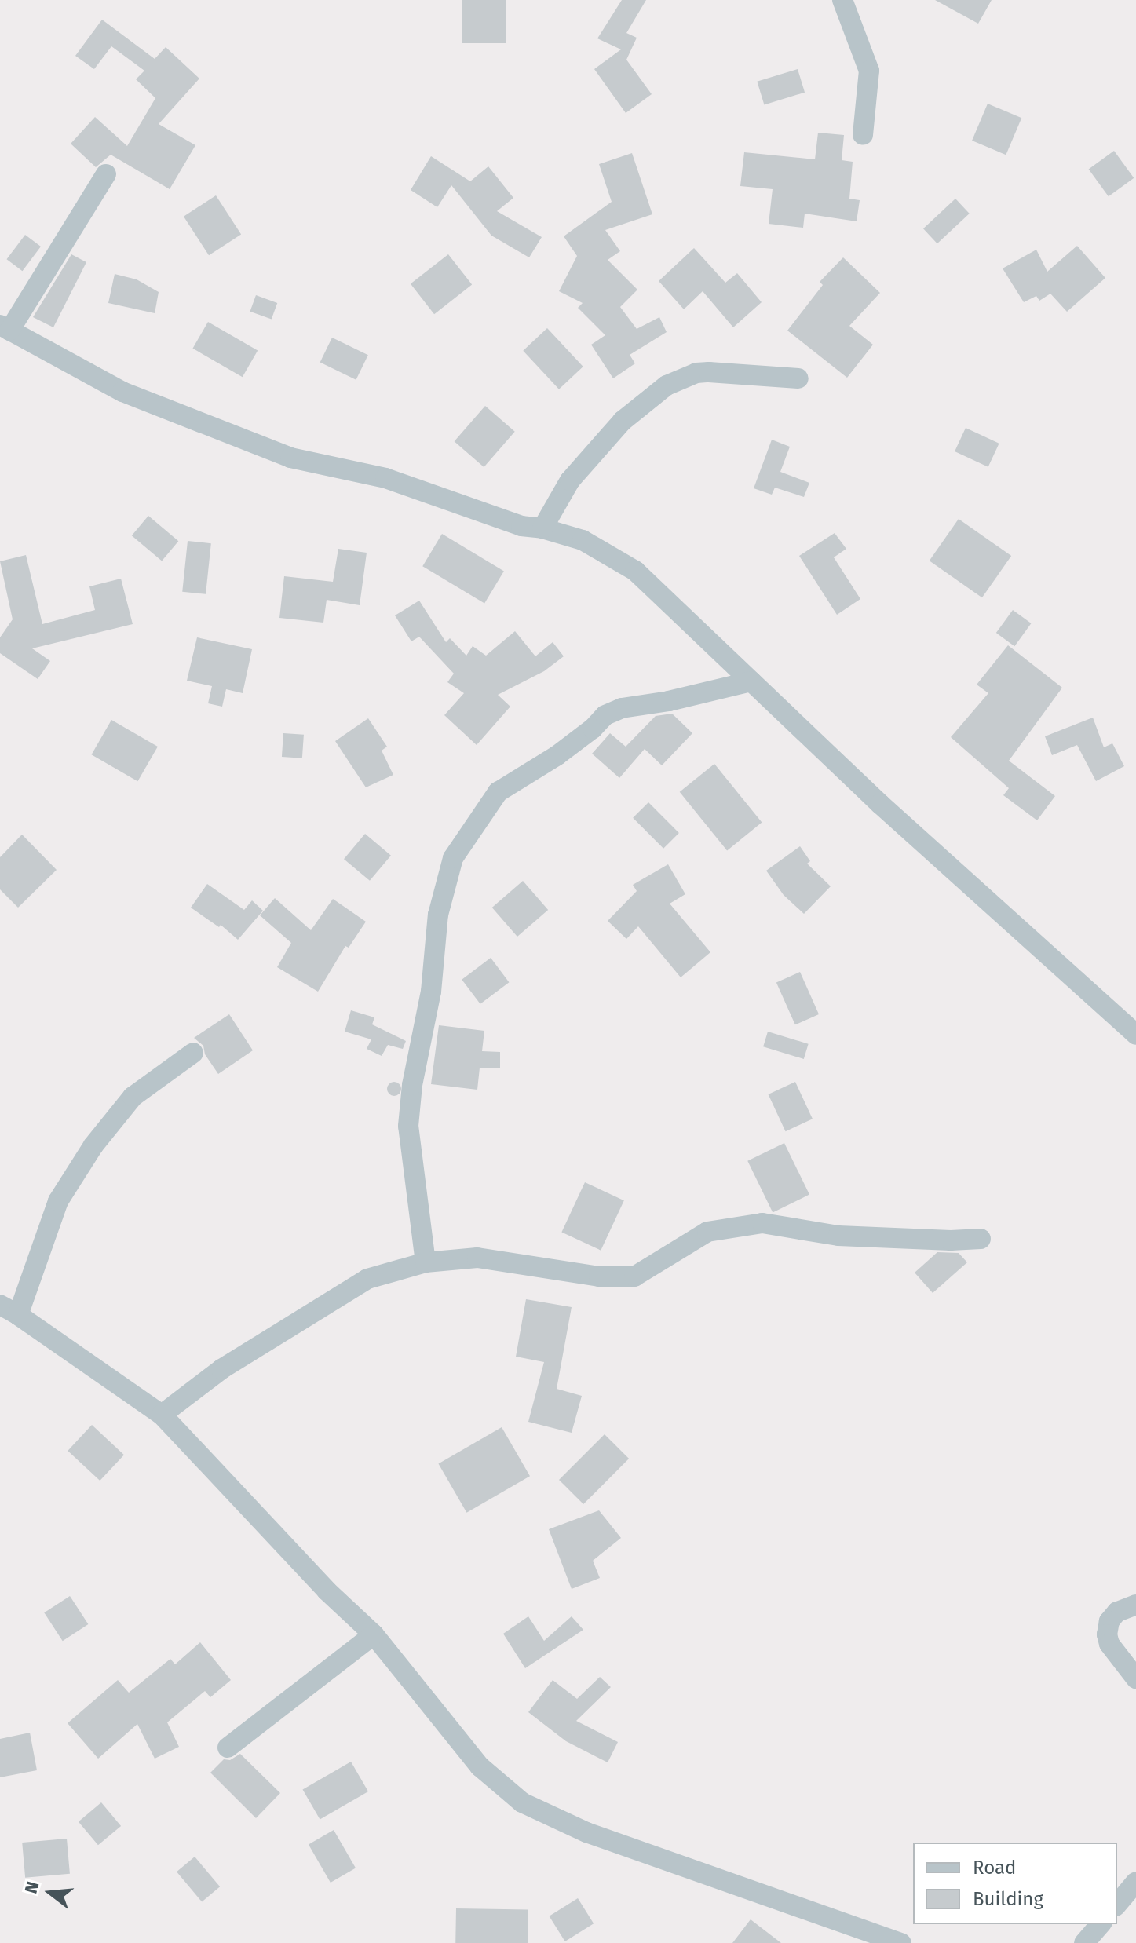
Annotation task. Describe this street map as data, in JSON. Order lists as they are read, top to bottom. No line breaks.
{"legend":["Road","Building"],"north":"left"}
